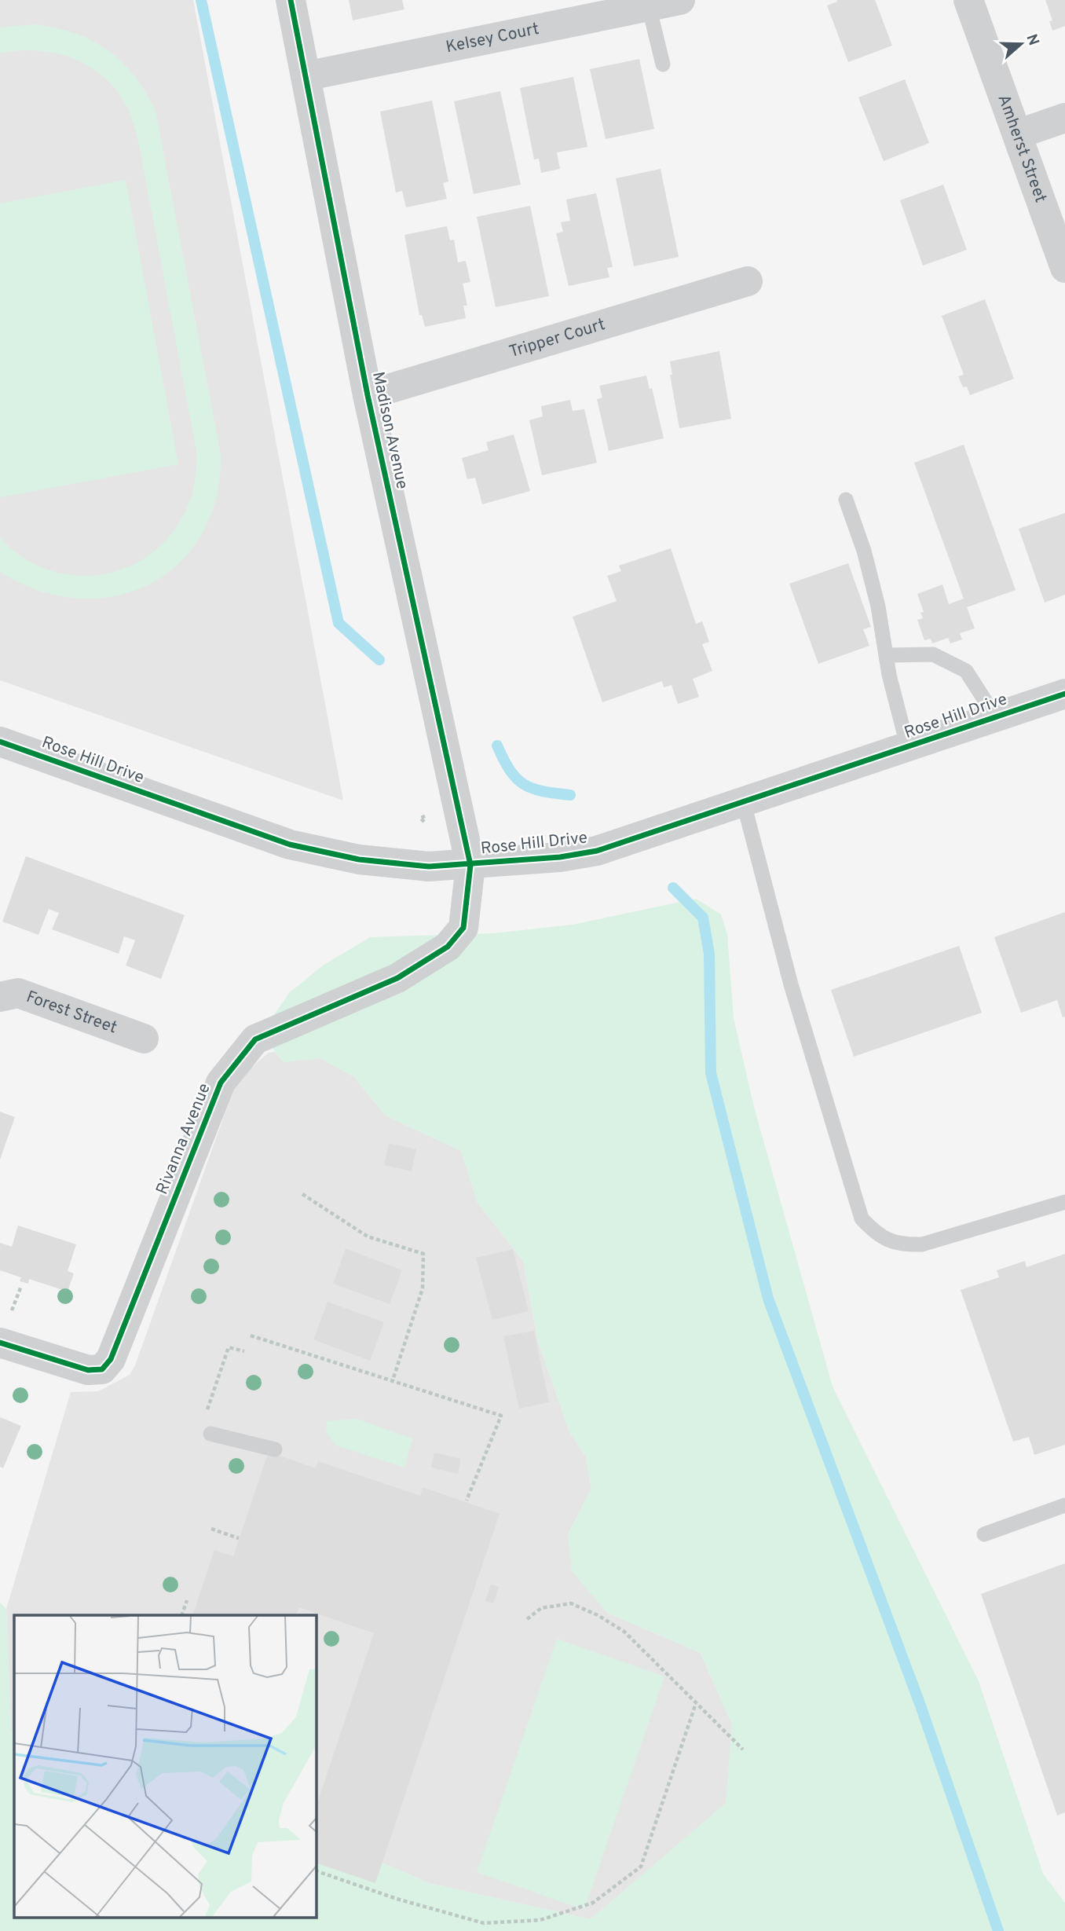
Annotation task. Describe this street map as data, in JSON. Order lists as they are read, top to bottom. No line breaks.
{"streets":{"street":["Kelsey Court","Amherst Street","Tripper Court","Madison Avenue","Rose Hill Drive","Forest Street","Rivanna Avenue"]},"crossings":[["Kelsey Court","Madison Avenue"],["Tripper Court","Madison Avenue"],["Madison Avenue","Rose Hill Drive"],["Madison Avenue","Rivanna Avenue"],["Rose Hill Drive","Rivanna Avenue"]],"north":"right"}
